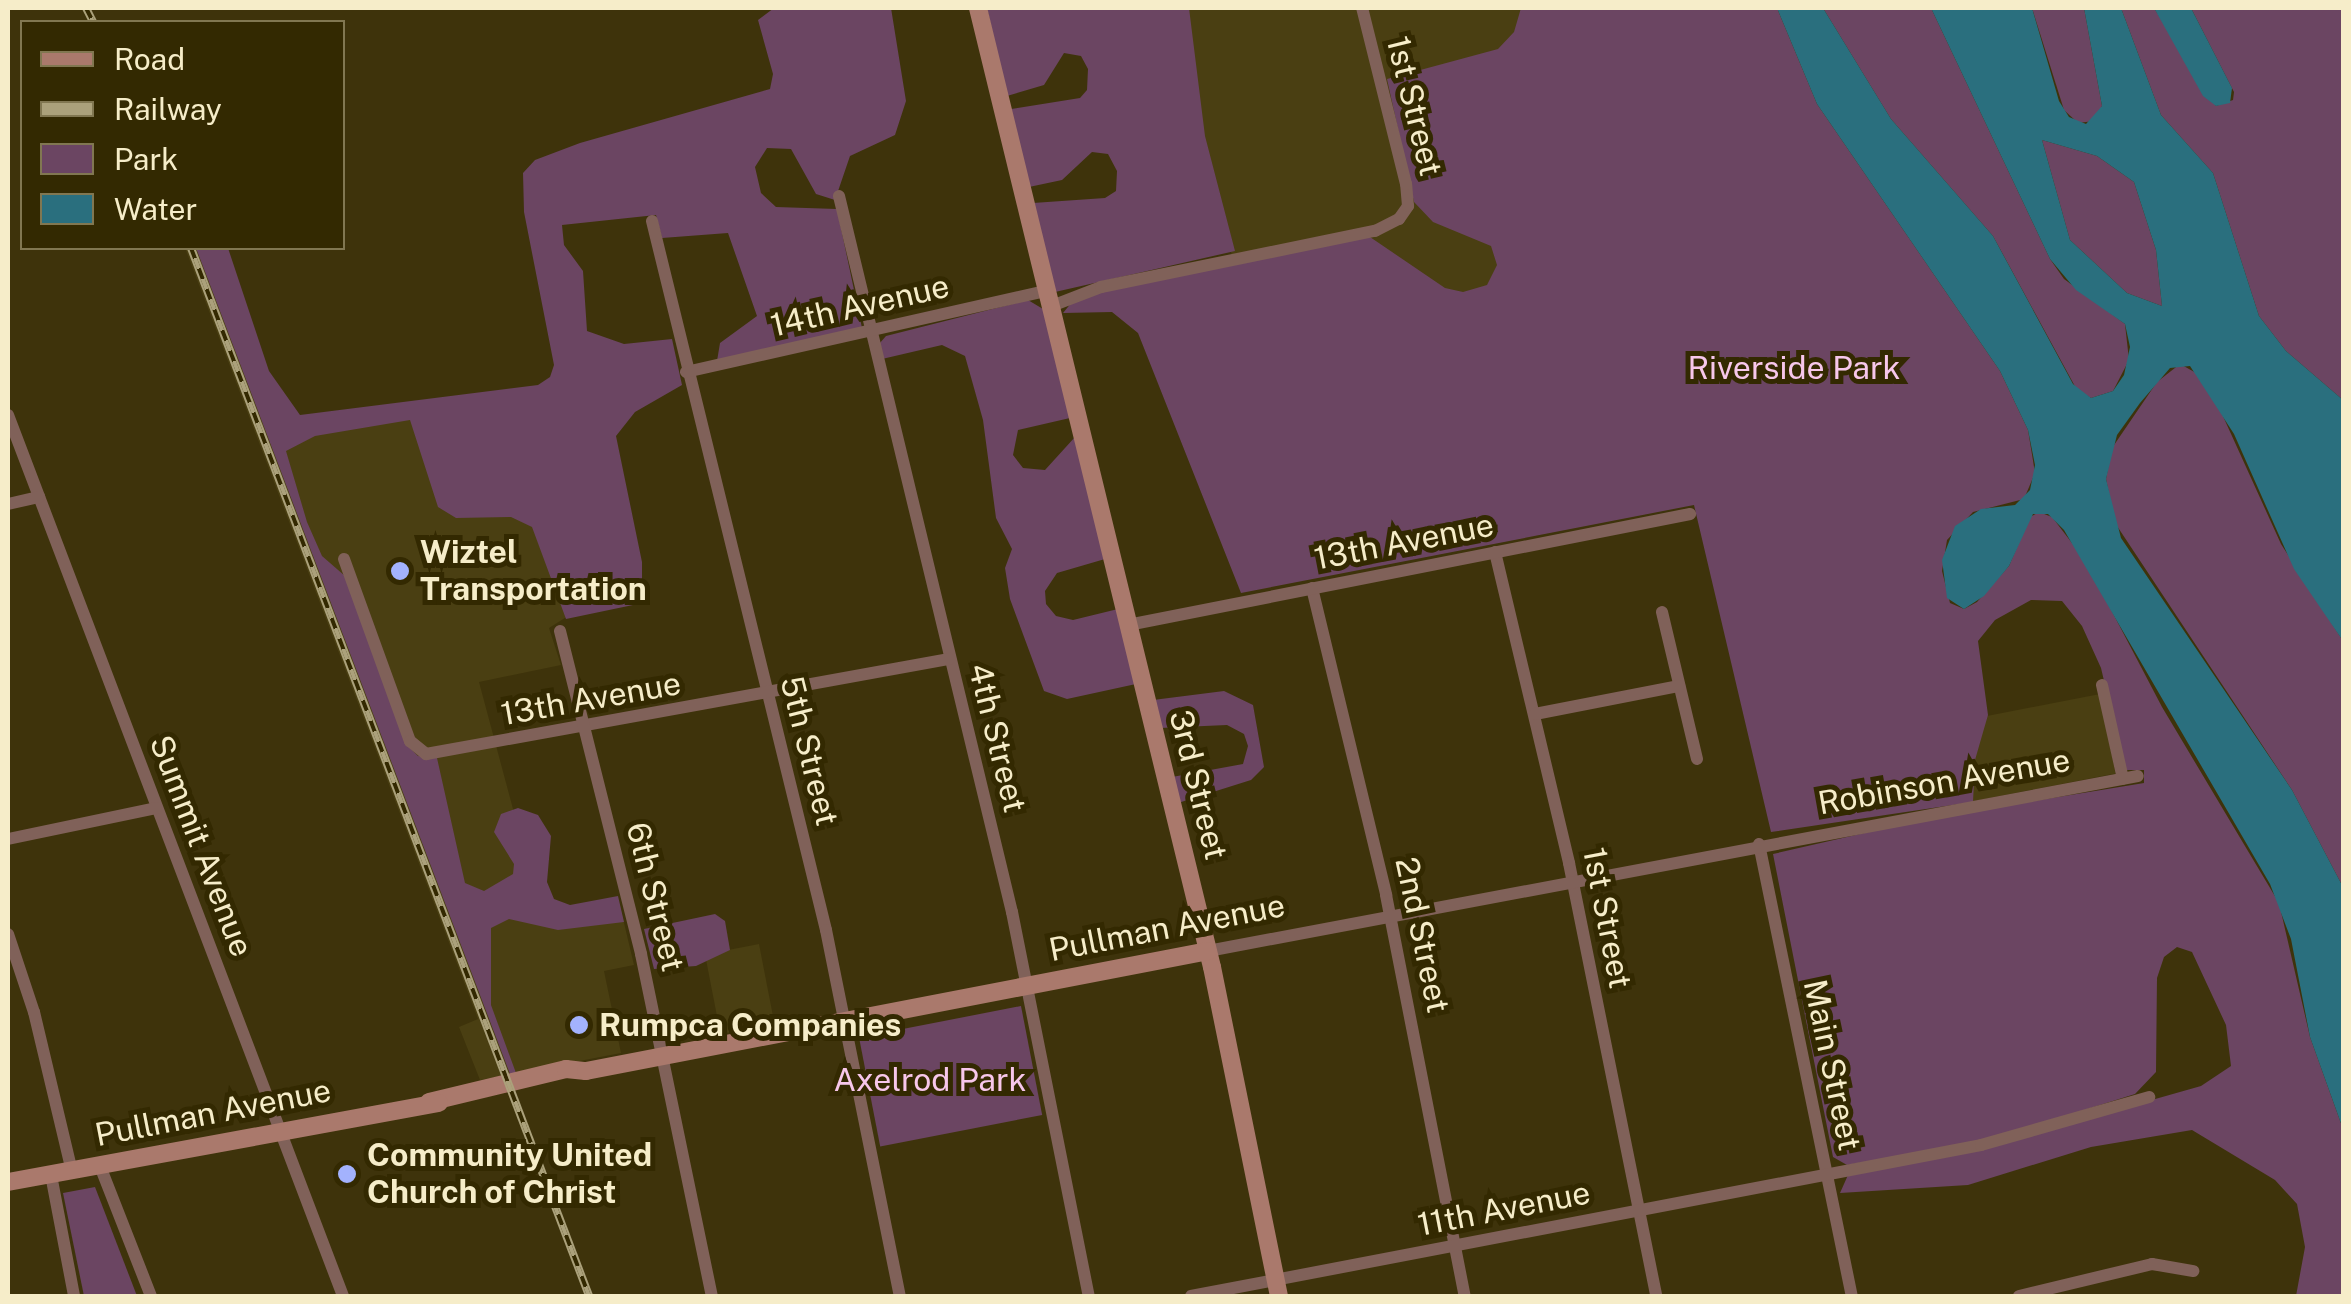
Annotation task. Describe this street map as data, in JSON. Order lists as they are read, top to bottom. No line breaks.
{"streets":{"street":["1st Street","14th Avenue","13th Avenue","4th Street","5th Street","Robinson Avenue","3rd Street","Summit Avenue","6th Street","Pullman Avenue","2nd Street","Main Street","11th Avenue"]},"crossings":[["1st Street","14th Avenue"],["1st Street","13th Avenue"],["1st Street","Pullman Avenue"],["1st Street","11th Avenue"],["14th Avenue","4th Street"],["14th Avenue","5th Street"],["14th Avenue","3rd Street"],["13th Avenue","4th Street"],["13th Avenue","5th Street"],["13th Avenue","3rd Street"],["13th Avenue","6th Street"],["13th Avenue","2nd Street"],["4th Street","Pullman Avenue"],["5th Street","Pullman Avenue"],["Robinson Avenue","Pullman Avenue"],["Robinson Avenue","Main Street"],["3rd Street","Pullman Avenue"],["3rd Street","11th Avenue"],["Summit Avenue","Pullman Avenue"],["6th Street","Pullman Avenue"],["Pullman Avenue","2nd Street"],["Pullman Avenue","Main Street"],["2nd Street","11th Avenue"],["Main Street","11th Avenue"]],"parks":["Riverside Park","Axelrod Park"],"places":["Wiztel Transportation","Rumpca Companies","Community United Church of Christ"],"legend":["Road","Railway","Park","Water"]}
